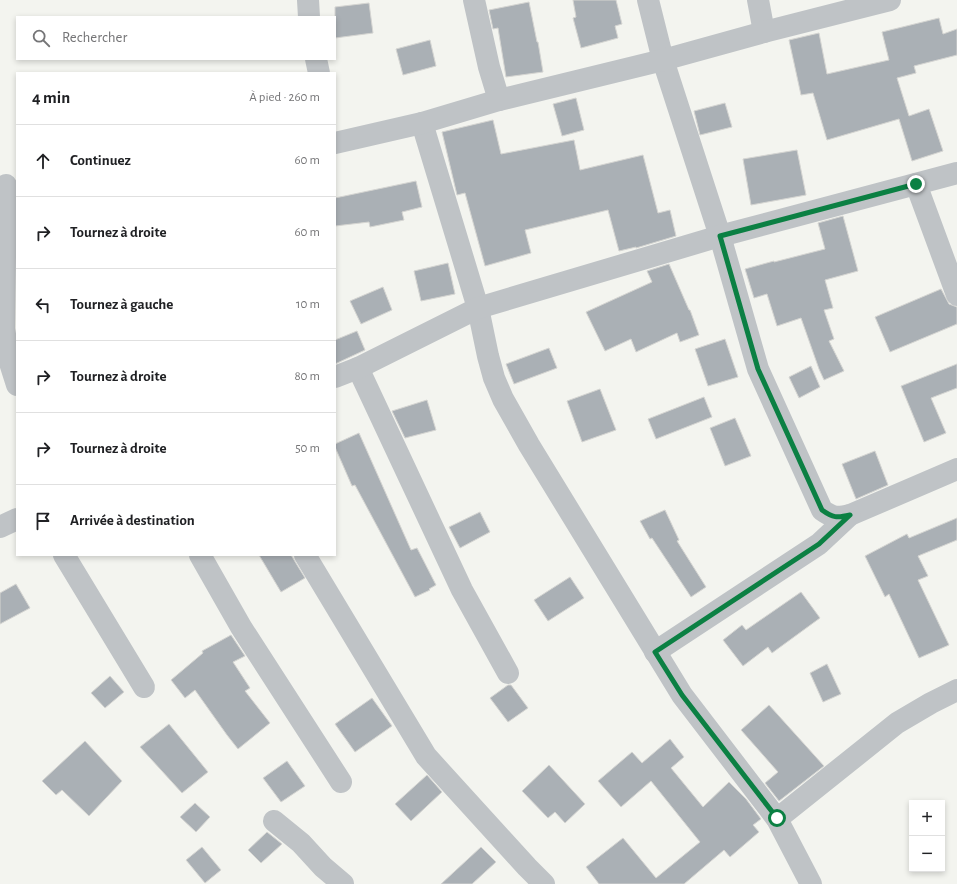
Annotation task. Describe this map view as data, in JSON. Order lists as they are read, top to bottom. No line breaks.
{"page":{"search":"Rechercher","heading":["4 min","À pied · 260 m"],"list":[["Continuez","60 m"],["Tournez à droite","60 m"],["Tournez à gauche","10 m"],["Tournez à droite","80 m"],["Tournez à droite","50 m"],"Arrivée à destination"],"map_buttons":["+","−"]}}
